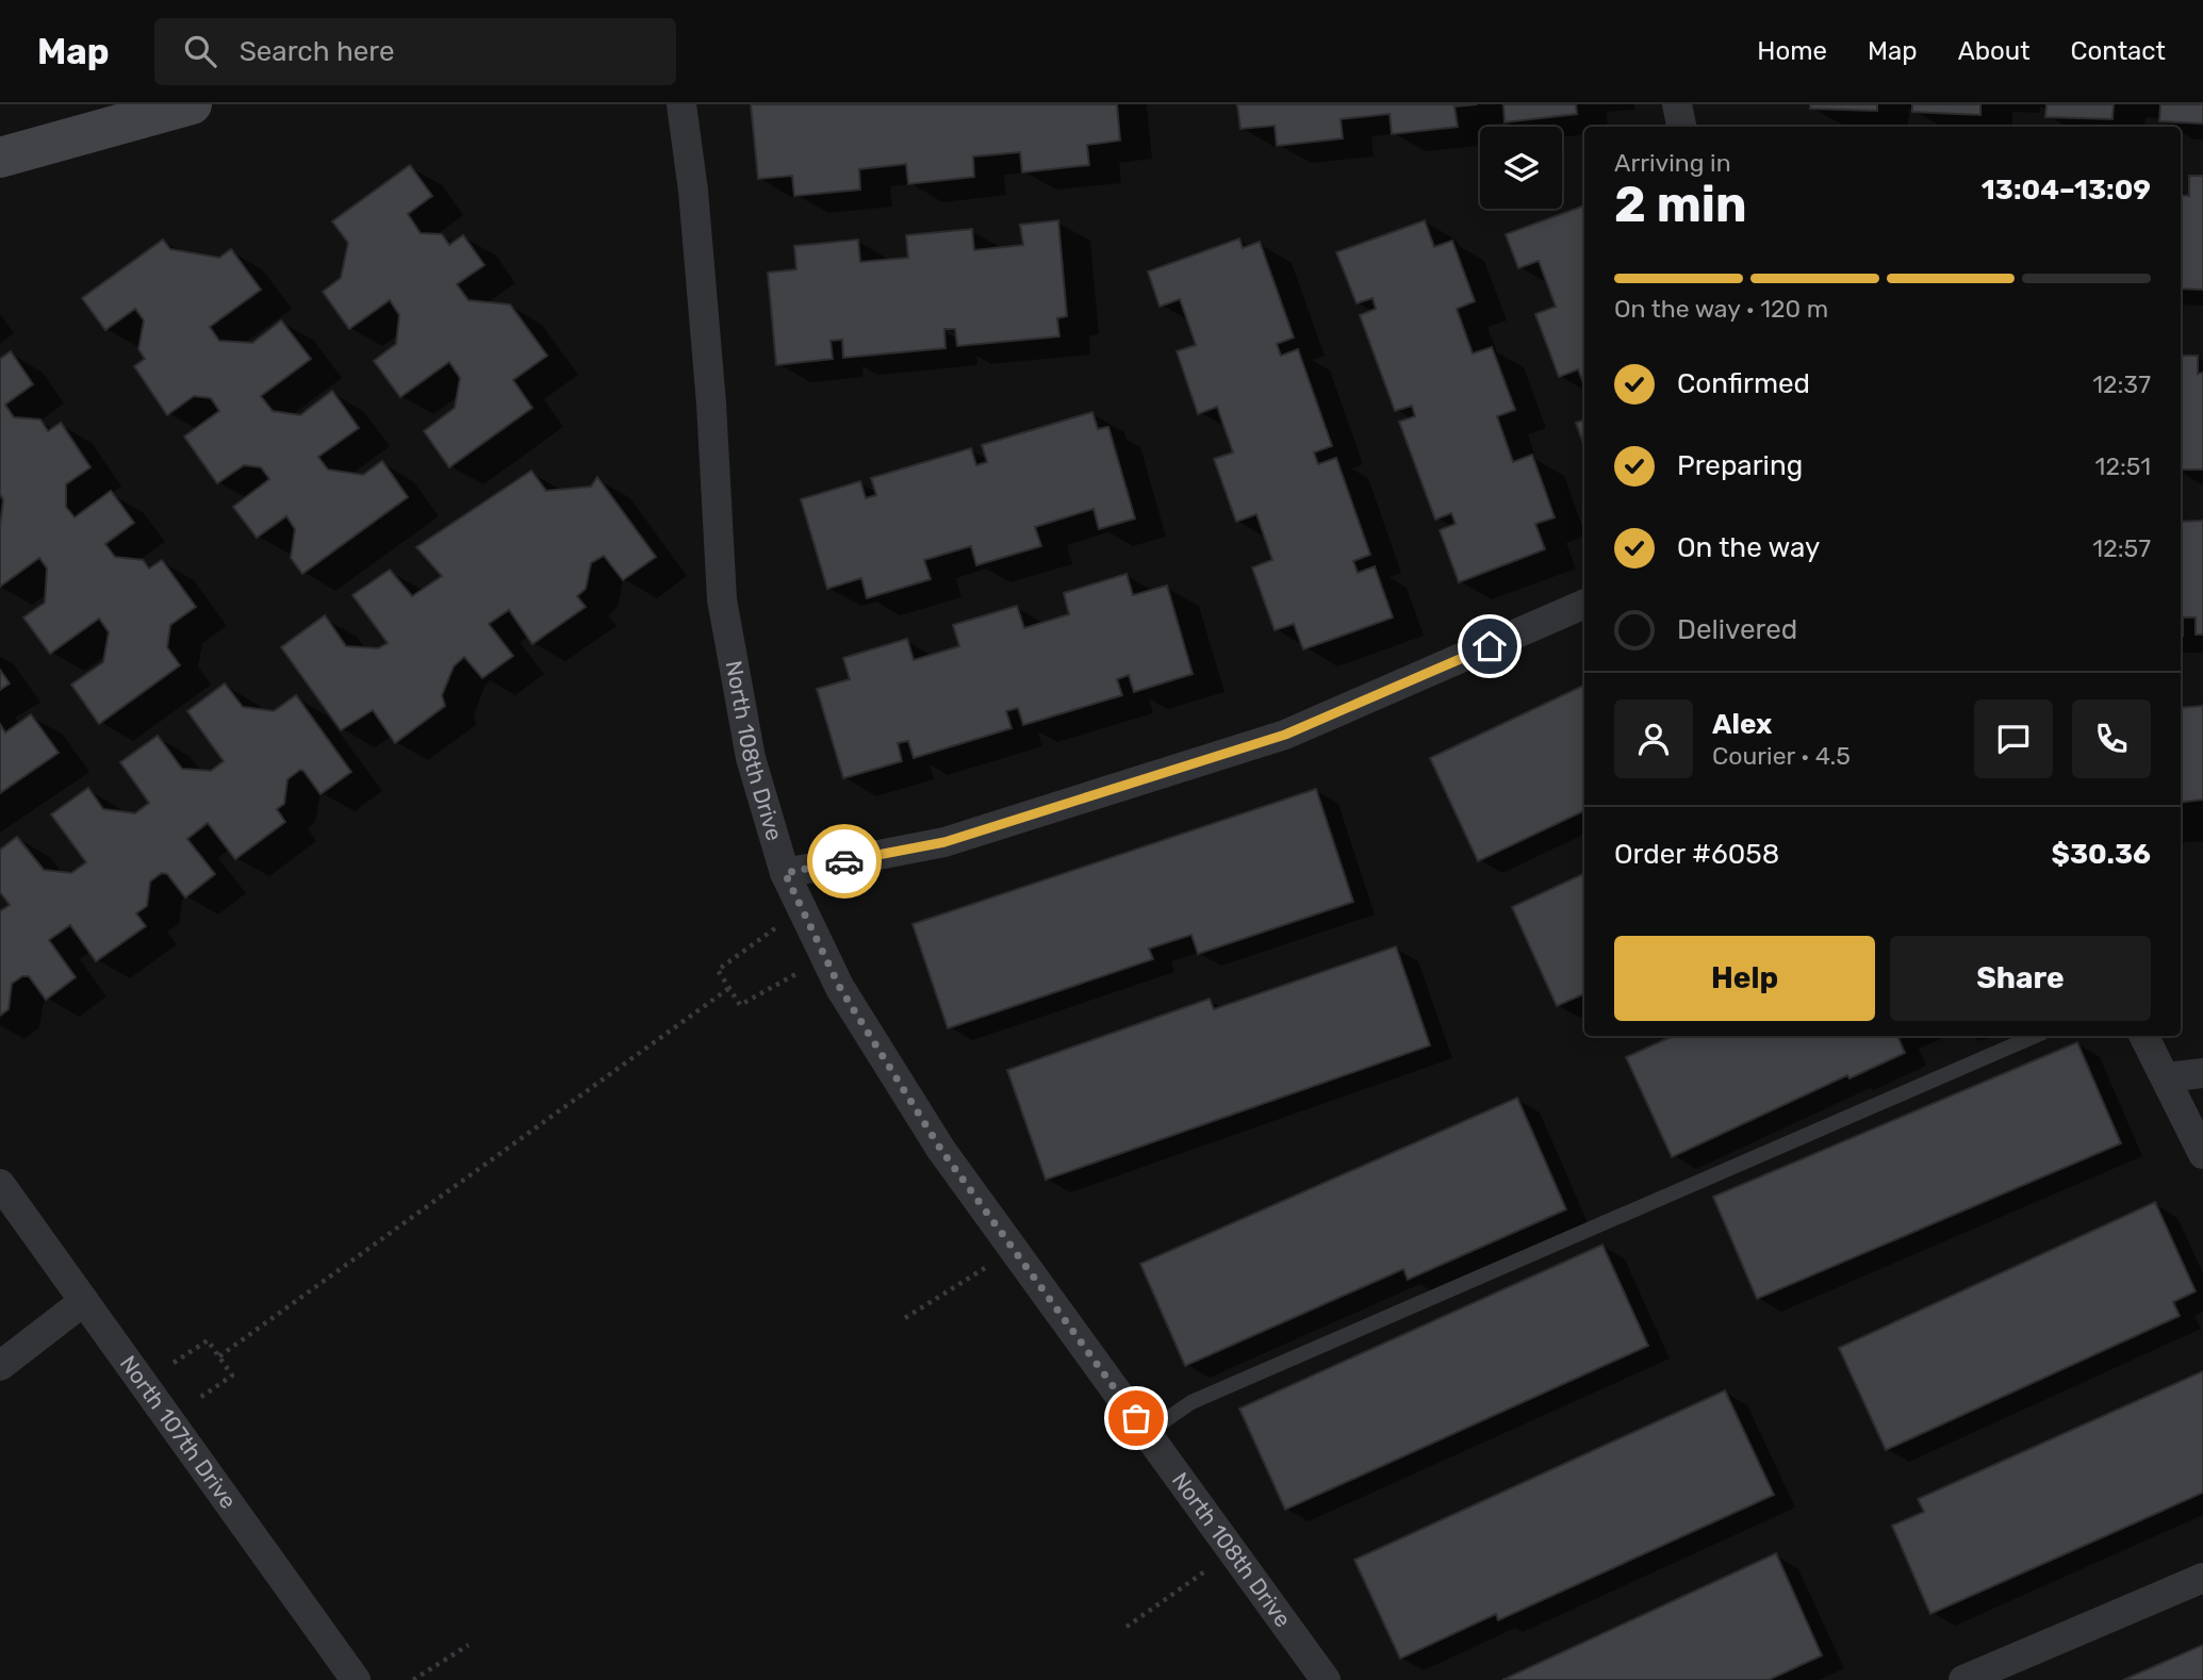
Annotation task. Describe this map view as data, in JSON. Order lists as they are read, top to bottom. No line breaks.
{"streets":{"street":["North 108th Drive","North 107th Drive"]},"page":{"header":"Map","search":"Search here","nav":["Home","Map","About","Contact"],"heading":["2 min","Arriving in","13:04–13:09"],"panel":["Alex","Courier · 4.5","Order #6058","$30.36"],"bar":"On the way · 120 m","list":[["Confirmed","12:37"],["Preparing","12:51"],["On the way","12:57"],"Delivered"],"buttons":["Help","Share"]}}
